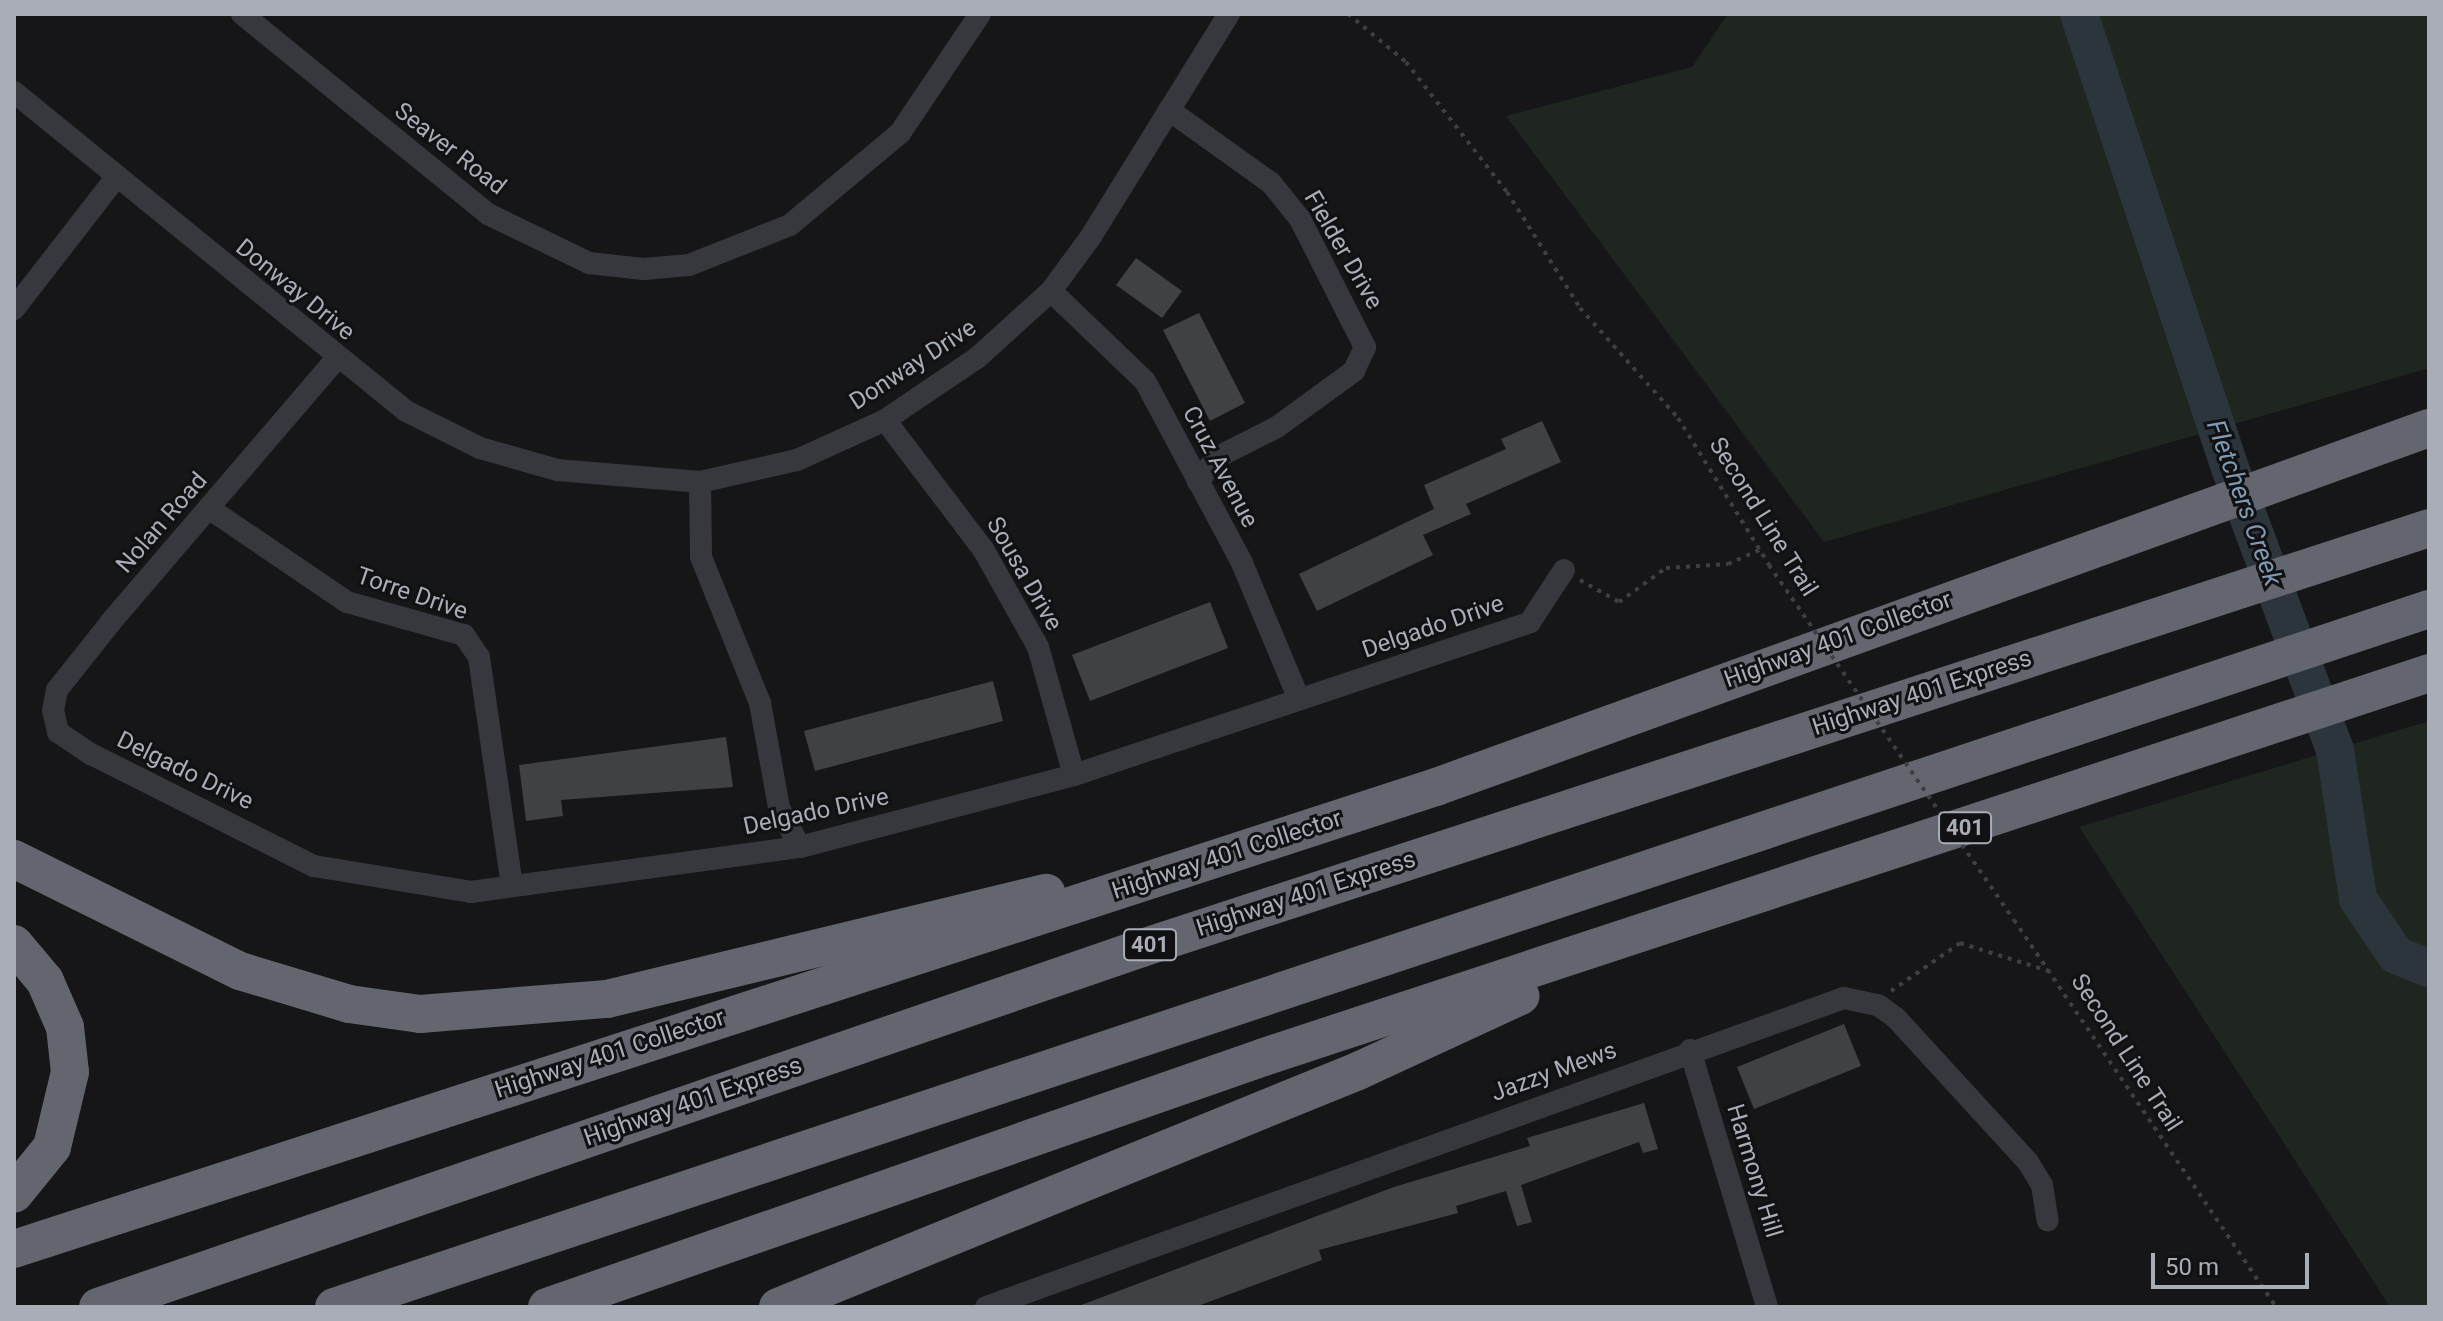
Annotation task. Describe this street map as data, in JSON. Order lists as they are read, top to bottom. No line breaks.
{"streets":{"highway":["Highway 401 Collector","Highway 401 Express","401"],"street":["Seaver Road","Fielder Drive","Donway Drive","Cruz Avenue","Nolan Road","Sousa Drive","Torre Drive","Delgado Drive","Jazzy Mews","Harmony Hill"],"path":["Second Line Trail"]},"crossings":[["Fielder Drive","Donway Drive"],["Fielder Drive","Cruz Avenue"],["Donway Drive","Cruz Avenue"],["Donway Drive","Nolan Road"],["Donway Drive","Sousa Drive"],["Cruz Avenue","Delgado Drive"],["Nolan Road","Torre Drive"],["Nolan Road","Delgado Drive"],["Sousa Drive","Delgado Drive"],["Torre Drive","Delgado Drive"],["Jazzy Mews","Harmony Hill"]],"water":["Fletchers Creek"],"scale_bar":"50 m"}
